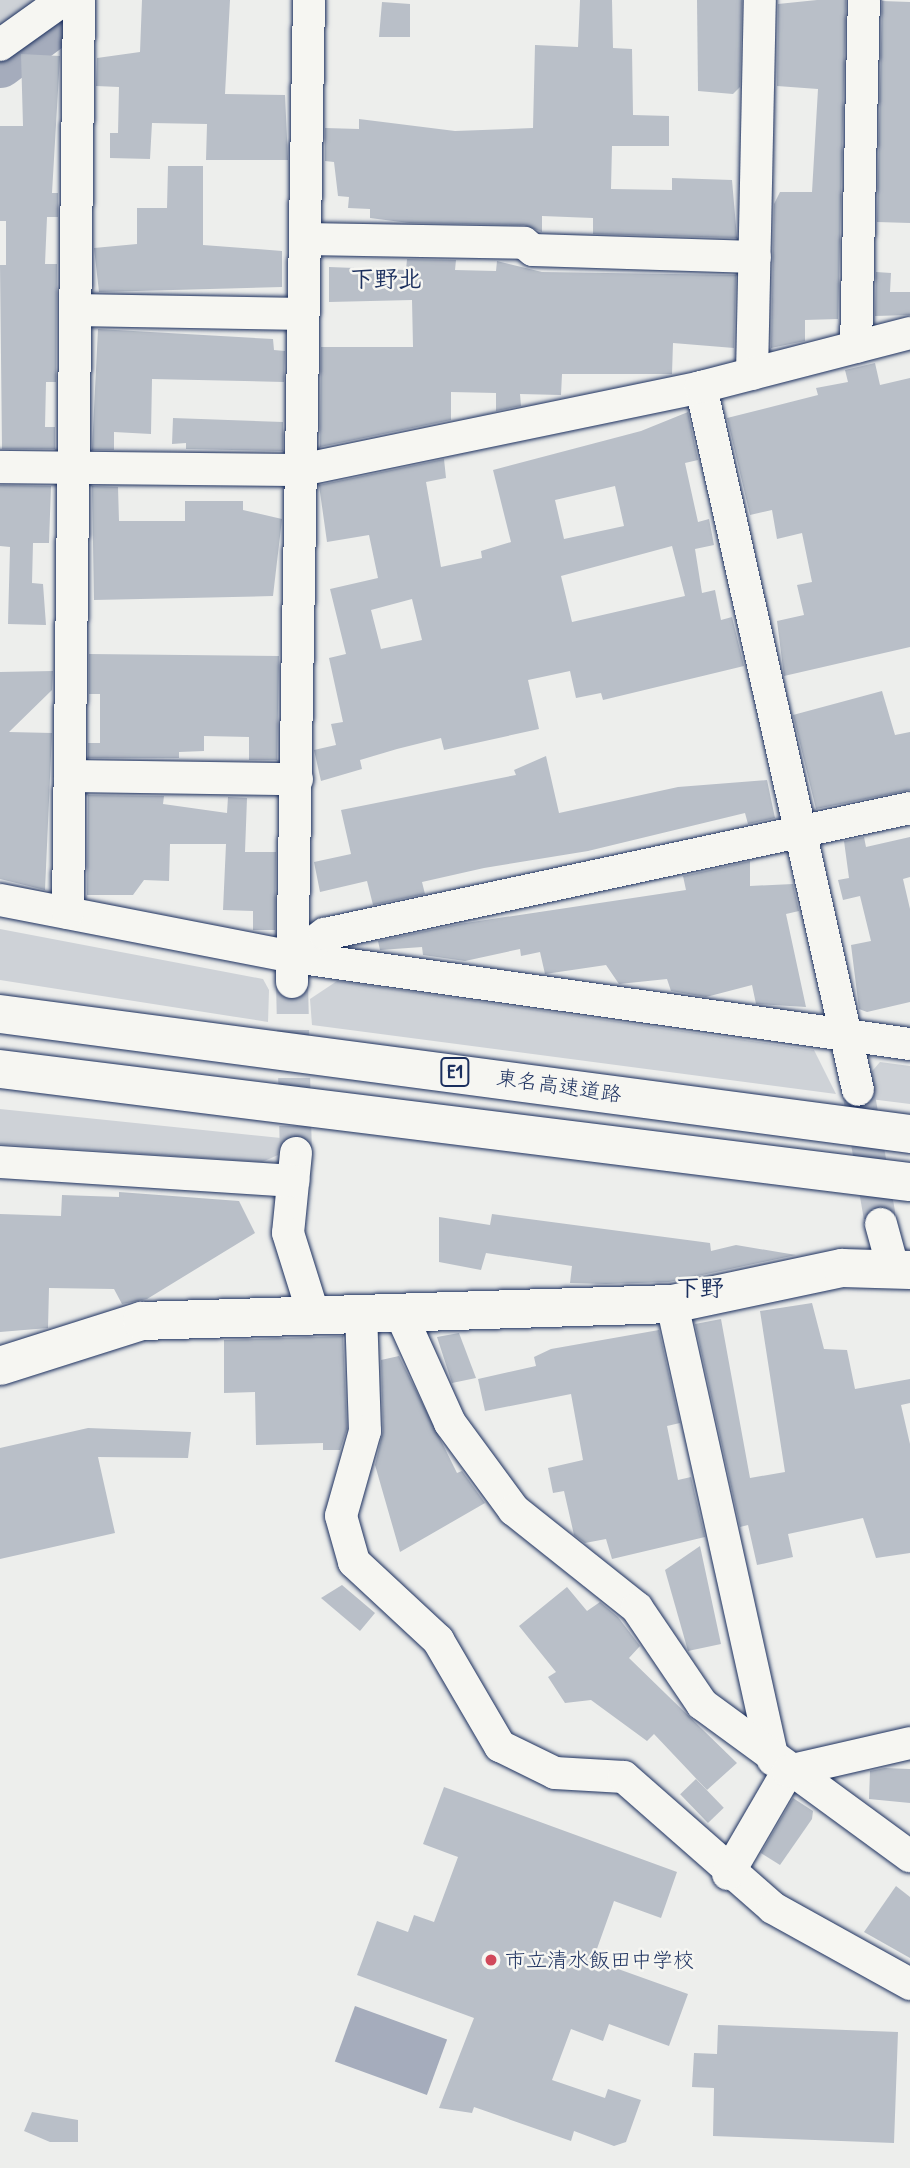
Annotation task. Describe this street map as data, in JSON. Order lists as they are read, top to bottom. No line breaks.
{"streets":{"main road":["E1","東名高速道路"]},"districts":["下野北","下野"],"places":["市立清水飯田中学校"]}
